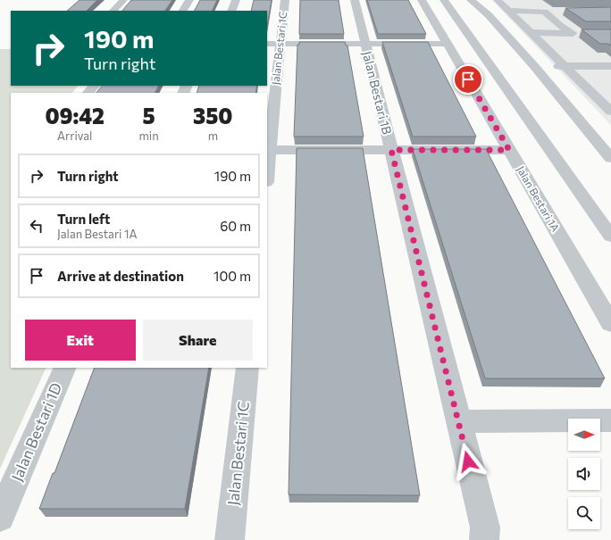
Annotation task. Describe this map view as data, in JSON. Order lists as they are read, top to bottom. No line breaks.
{"streets":{"street":["Jalan Bestari 1C","Jalan Bestari 1B","Jalan Bestari 1A","Jalan Bestari 1D"]},"north":"right","page":{"turn":["190 m","Turn right"],"eta":["09:42","Arrival","5","min","350","m"],"list":[{"name":"Turn right","value":"190 m"},{"name":"Turn left","note":"Jalan Bestari 1A","value":"60 m"},{"name":"Arrive at destination","value":"100 m"}],"buttons":["Exit","Share"]}}
